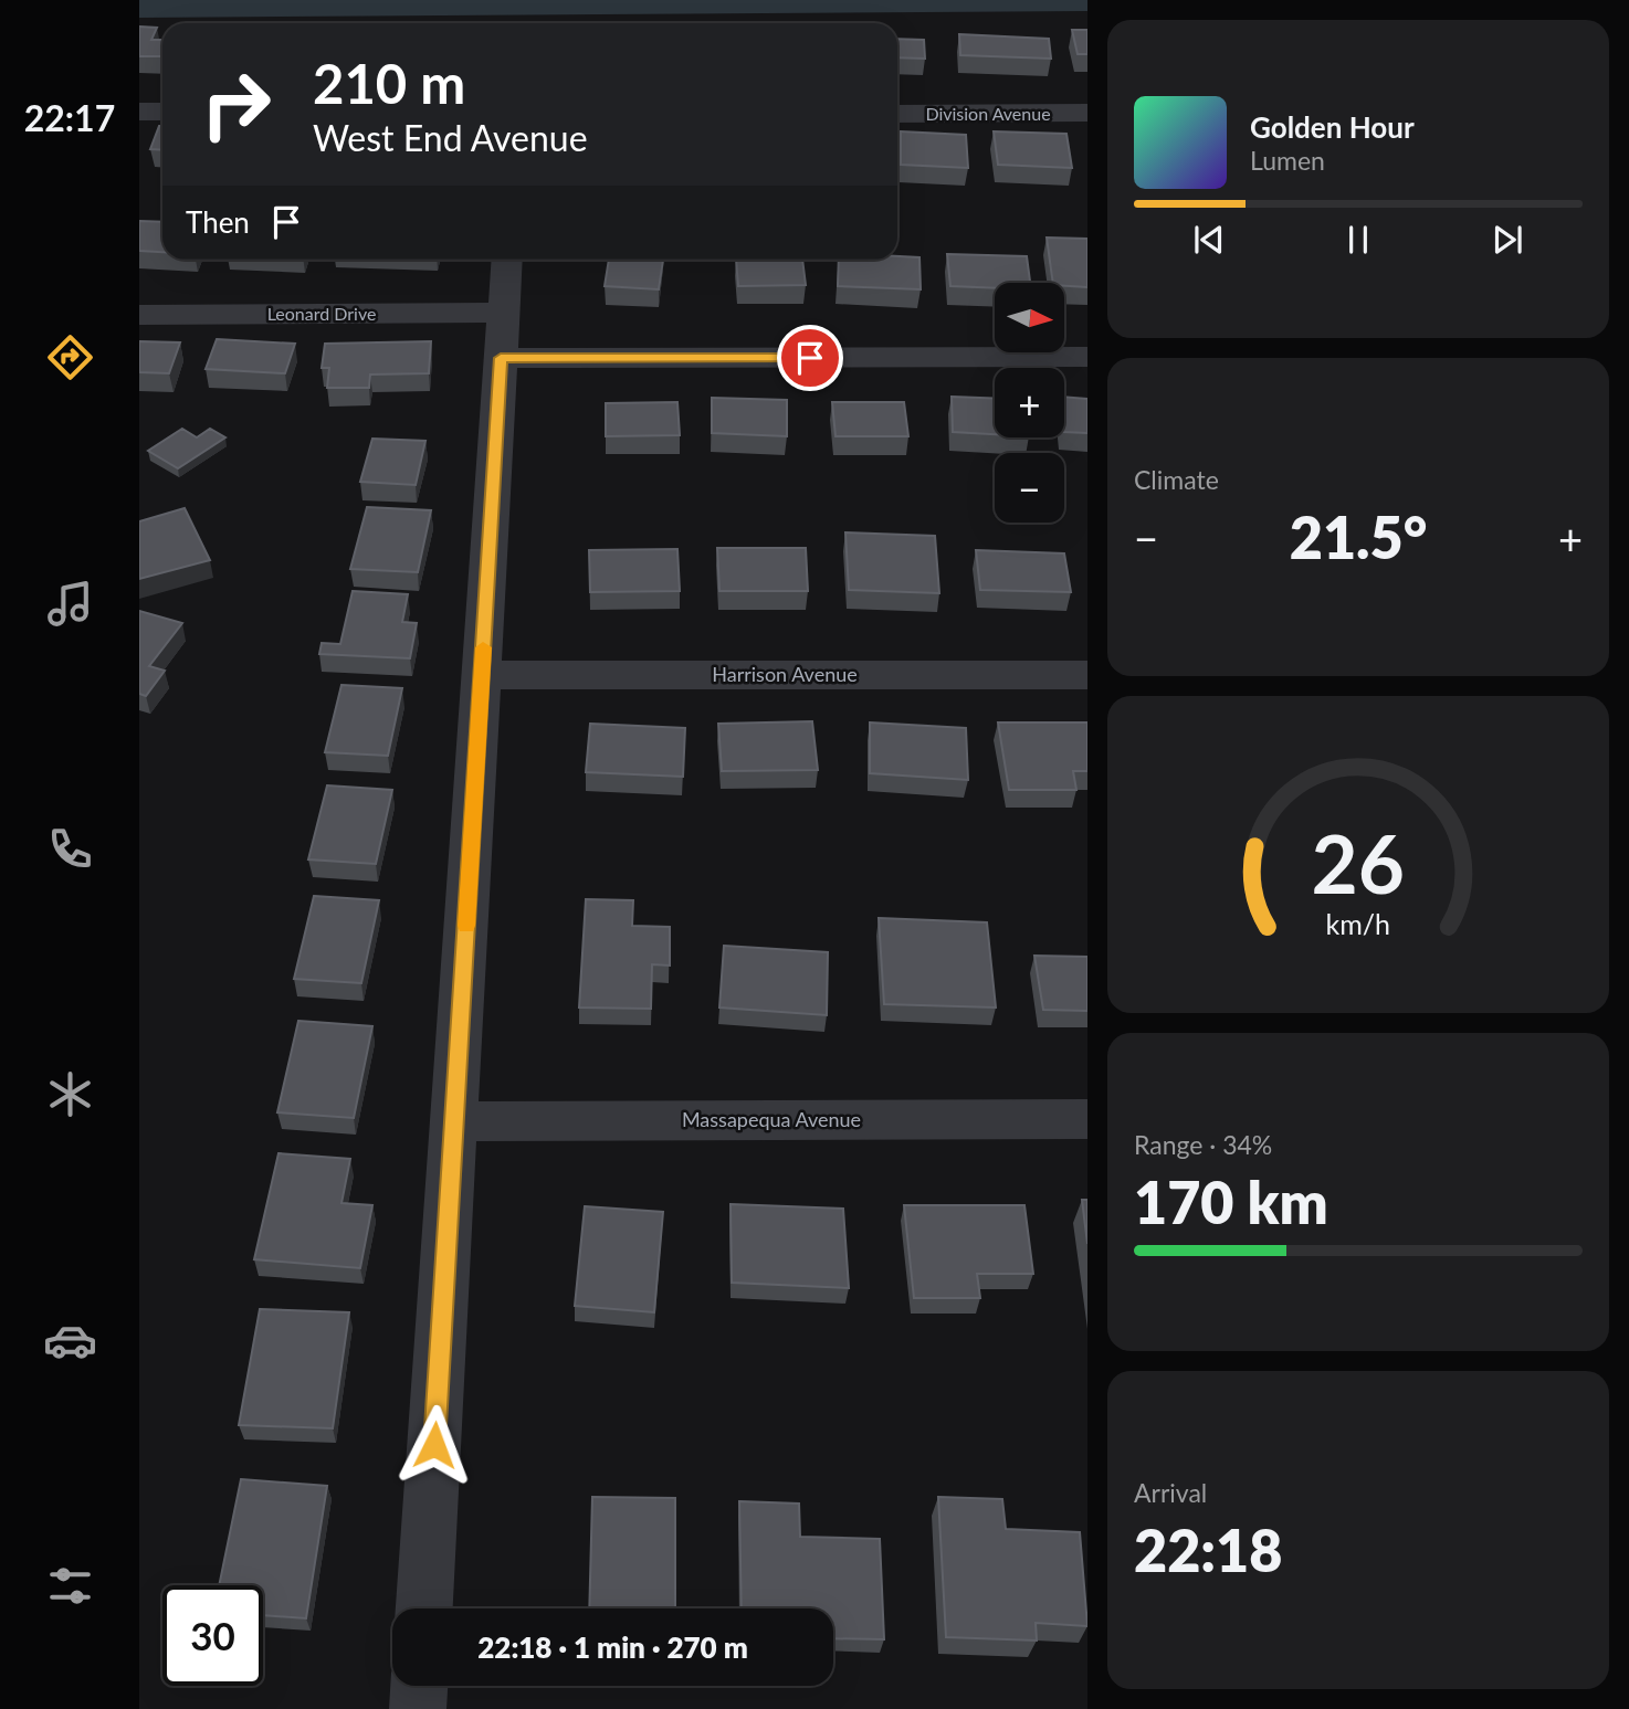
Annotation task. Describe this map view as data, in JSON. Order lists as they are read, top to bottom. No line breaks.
{"streets":{"street":["Division Avenue","Leonard Drive","Harrison Avenue","Massapequa Avenue"]},"north":"right","page":{"tabs":"22:17","turn":["210 m","West End Avenue"],"song":["Golden Hour","Lumen"],"then":"Then","map_buttons":["+","−"],"tile":["Climate",["Range · 34%","170 km"],["Arrival","22:18"]],"heat":["−","21.5°","+"],"limit":"30","trip":"22:18 · 1 min · 270 m","gauge":["26","km/h"]}}
